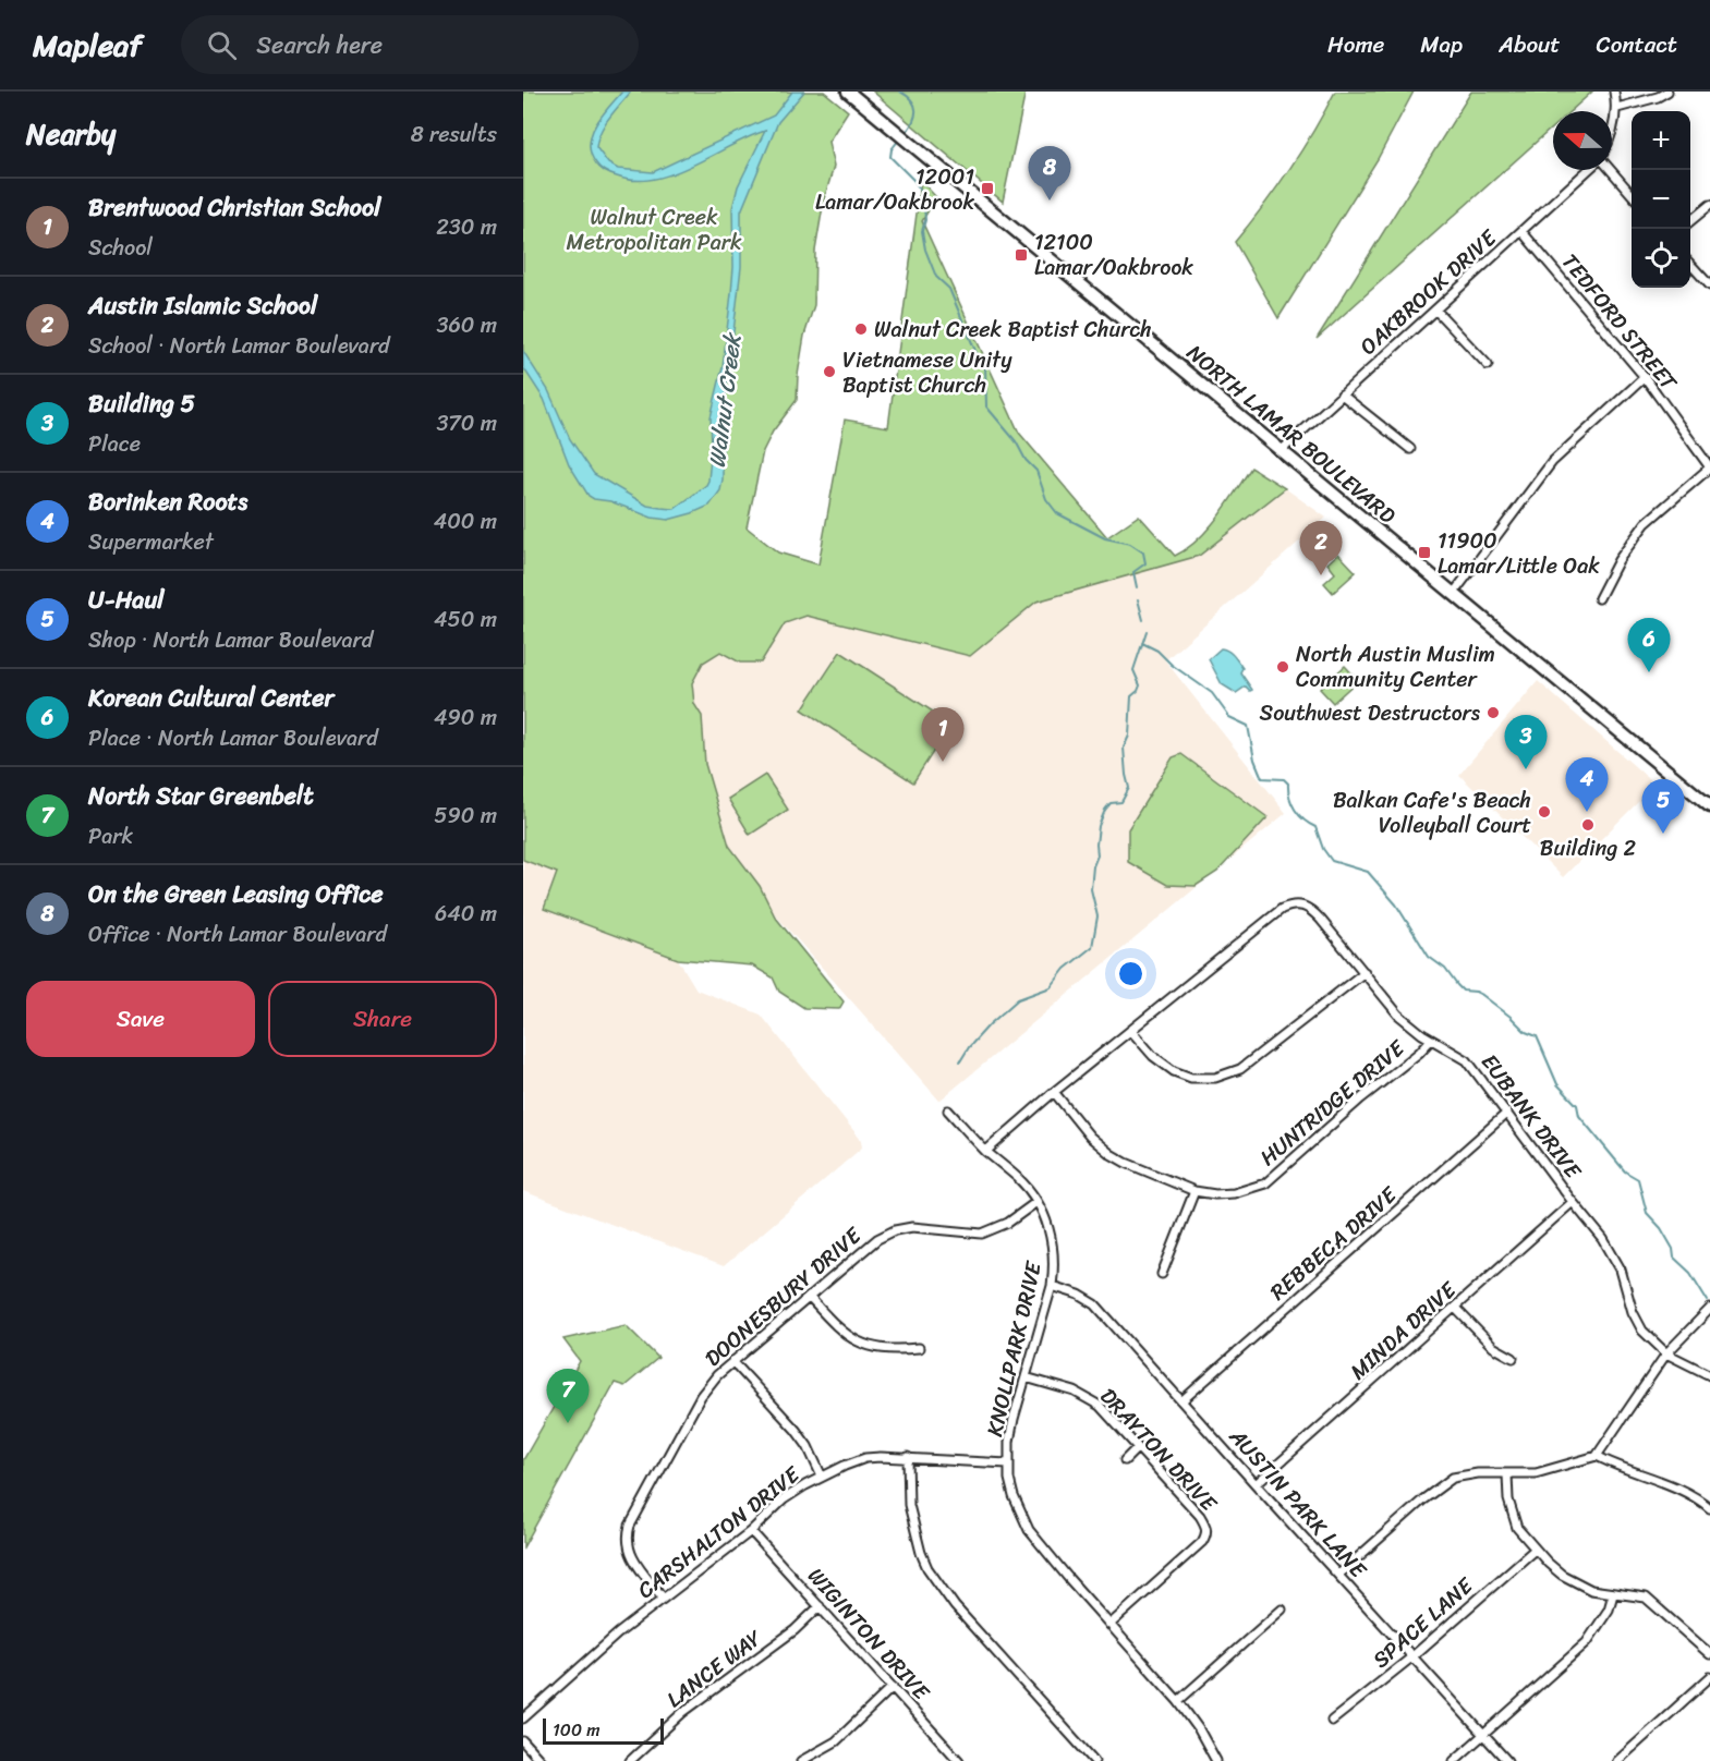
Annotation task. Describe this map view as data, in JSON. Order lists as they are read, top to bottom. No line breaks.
{"streets":{"main road":["NORTH LAMAR BOULEVARD"],"street":["OAKBROOK DRIVE","TEDFORD STREET","HUNTRIDGE DRIVE","EUBANK DRIVE","REBBECA DRIVE","DOONESBURY DRIVE","MINDA DRIVE","KNOLLPARK DRIVE","DRAYTON DRIVE","AUSTIN PARK LANE","CARSHALTON DRIVE","SPACE LANE","WIGINTON DRIVE","LANCE WAY"]},"crossings":[["OAKBROOK DRIVE","TEDFORD STREET"],["OAKBROOK DRIVE","NORTH LAMAR BOULEVARD"],["HUNTRIDGE DRIVE","EUBANK DRIVE"],["EUBANK DRIVE","REBBECA DRIVE"],["EUBANK DRIVE","MINDA DRIVE"],["EUBANK DRIVE","KNOLLPARK DRIVE"],["REBBECA DRIVE","AUSTIN PARK LANE"],["DOONESBURY DRIVE","KNOLLPARK DRIVE"],["DOONESBURY DRIVE","CARSHALTON DRIVE"],["MINDA DRIVE","AUSTIN PARK LANE"],["KNOLLPARK DRIVE","DRAYTON DRIVE"],["KNOLLPARK DRIVE","AUSTIN PARK LANE"],["KNOLLPARK DRIVE","CARSHALTON DRIVE"],["AUSTIN PARK LANE","SPACE LANE"],["CARSHALTON DRIVE","WIGINTON DRIVE"],["WIGINTON DRIVE","LANCE WAY"]],"water":["Walnut Creek"],"parks":["Walnut Creek Metropolitan Park"],"places":{"transit":["12001 Lamar/Oakbrook","12100 Lamar/Oakbrook","11900 Lamar/Little Oak"],"other":["Walnut Creek Baptist Church","Vietnamese Unity Baptist Church","North Austin Muslim Community Center","Southwest Destructors","Balkan Cafe's Beach Volleyball Court","Building 2"]},"scale_bar":"100 m","north":"left","page":{"header":"Mapleaf","search":"Search here","nav":["Home","Map","About","Contact"],"heading":["Nearby","8 results"],"map_buttons":["+","−"],"pins":["8","2","6","1","3","4","5","7"],"list":[{"mark":"1","name":"Brentwood Christian School","note":"School","value":"230 m"},{"mark":"2","name":"Austin Islamic School","note":"School · North Lamar Boulevard","value":"360 m"},{"mark":"3","name":"Building 5","note":"Place","value":"370 m"},{"mark":"4","name":"Borinken Roots","note":"Supermarket","value":"400 m"},{"mark":"5","name":"U-Haul","note":"Shop · North Lamar Boulevard","value":"450 m"},{"mark":"6","name":"Korean Cultural Center","note":"Place · North Lamar Boulevard","value":"490 m"},{"mark":"7","name":"North Star Greenbelt","note":"Park","value":"590 m"},{"mark":"8","name":"On the Green Leasing Office","note":"Office · North Lamar Boulevard","value":"640 m"}],"buttons":["Save","Share"],"scale":"100 m"}}
